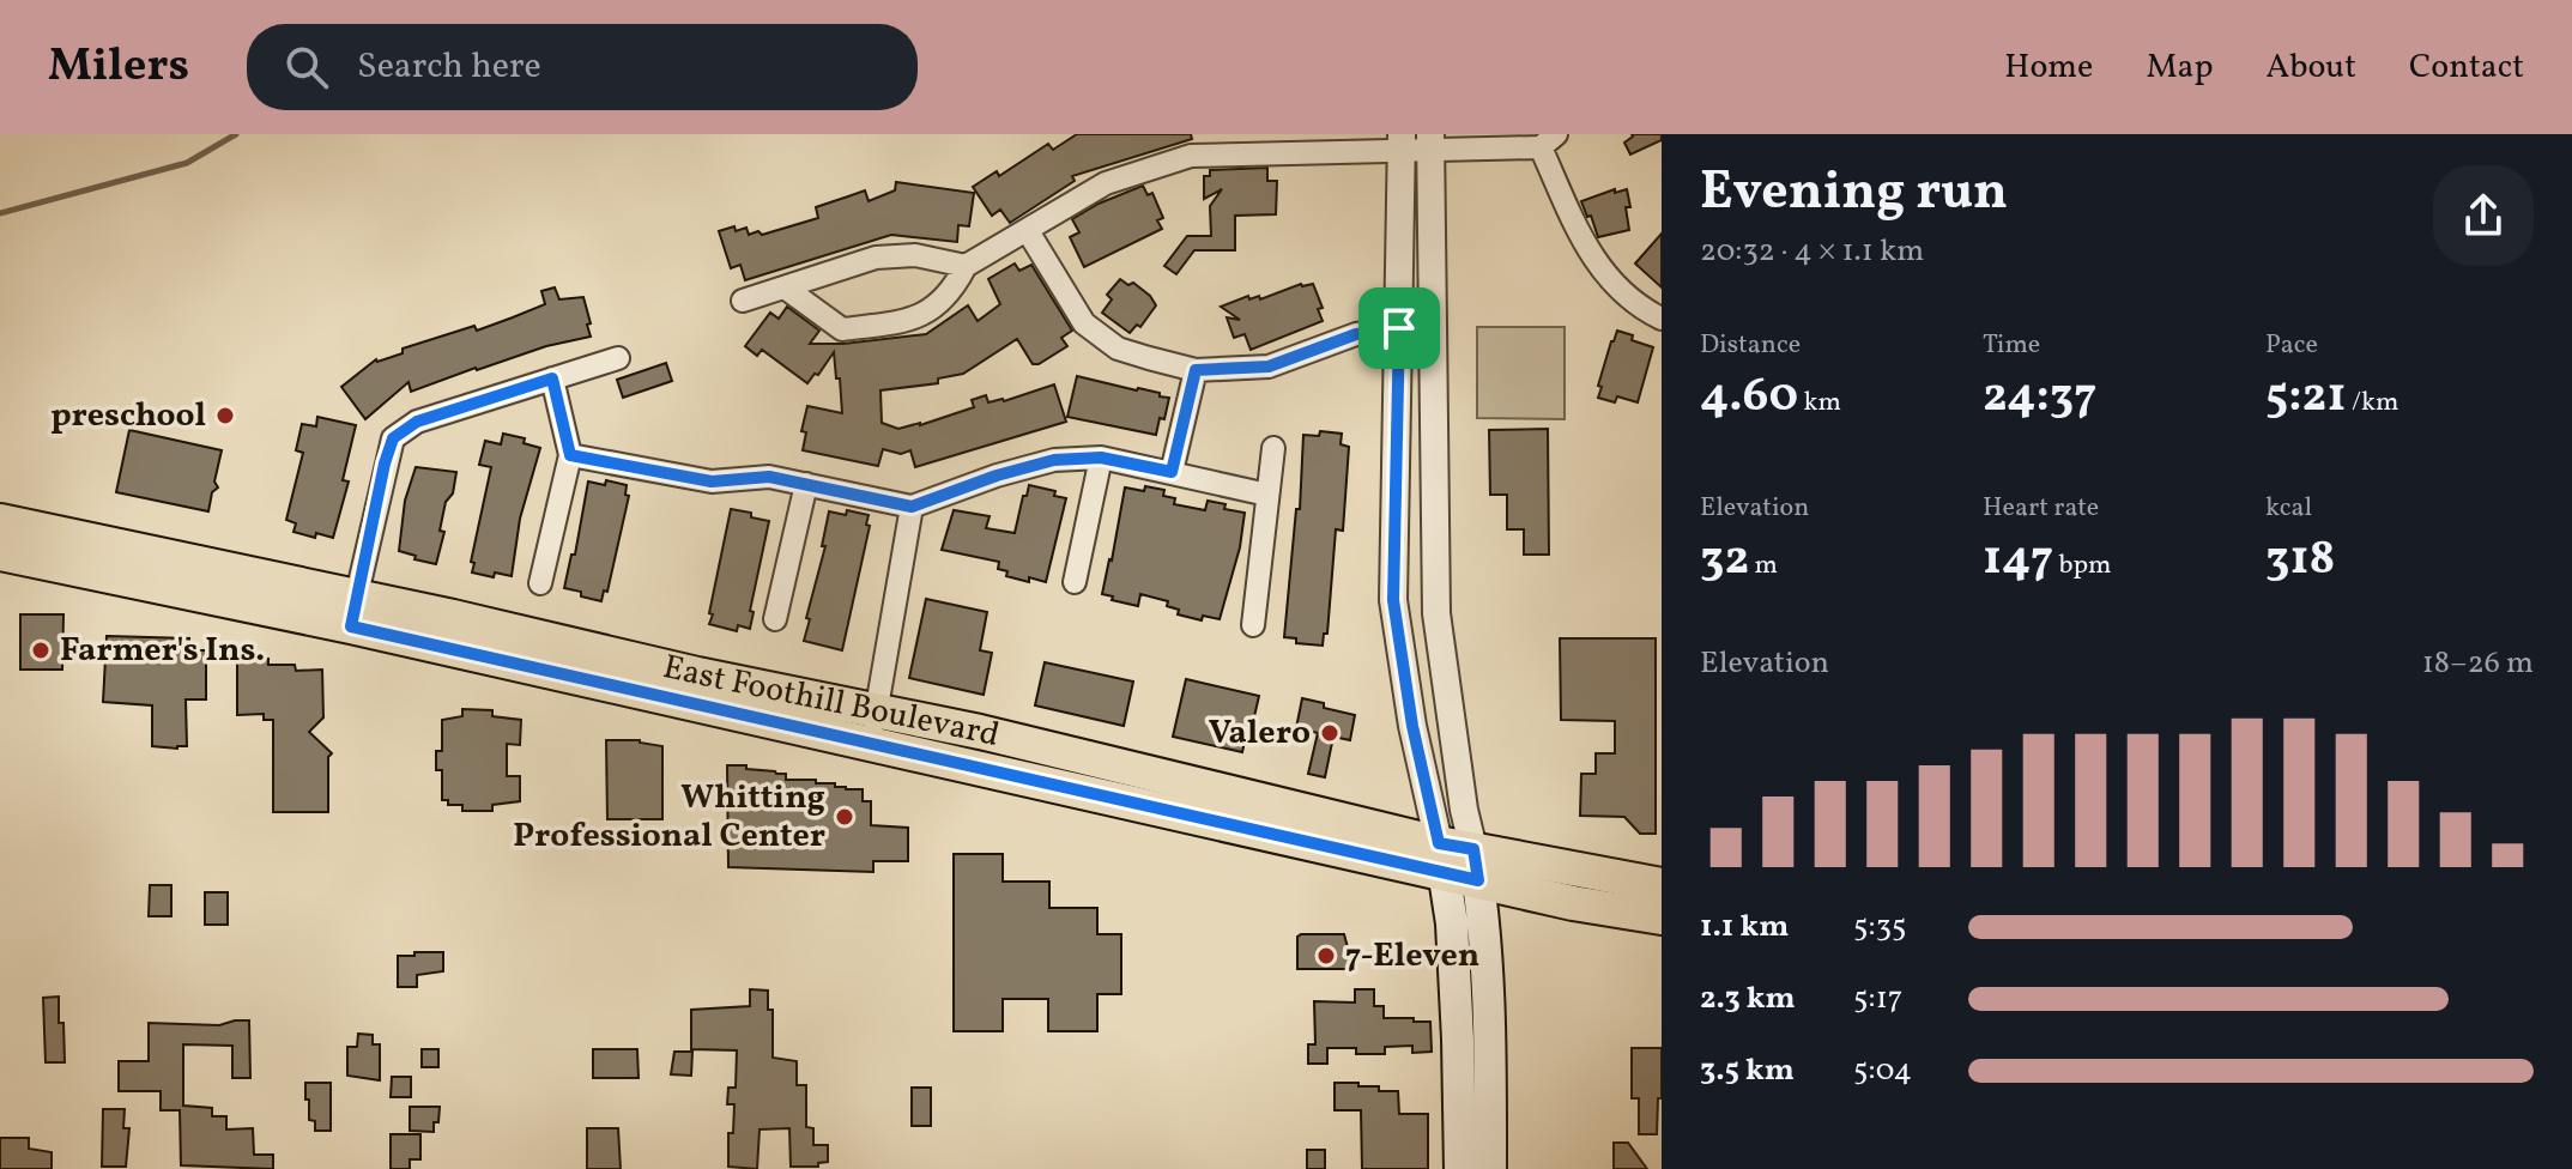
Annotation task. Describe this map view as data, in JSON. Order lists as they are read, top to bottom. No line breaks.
{"streets":{"main road":["East Foothill Boulevard"]},"places":["preschool","Farmer's Ins.","Valero","Whitting Professional Center","7-Eleven"],"page":{"header":"Milers","search":"Search here","nav":["Home","Map","About","Contact"],"heading":["Evening run","20:32 · 4 × 1.1 km"],"stats":[["Distance","4.60 km"],["Time","24:37"],["Pace","5:21 /km"],["Elevation","32 m"],["Heart rate","147 bpm"],["kcal","318"]],"chart":["Elevation","18–26 m"],"list":[{"name":"1.1 km","note":"5:35"},{"name":"2.3 km","note":"5:17"},{"name":"3.5 km","note":"5:04"}]}}
